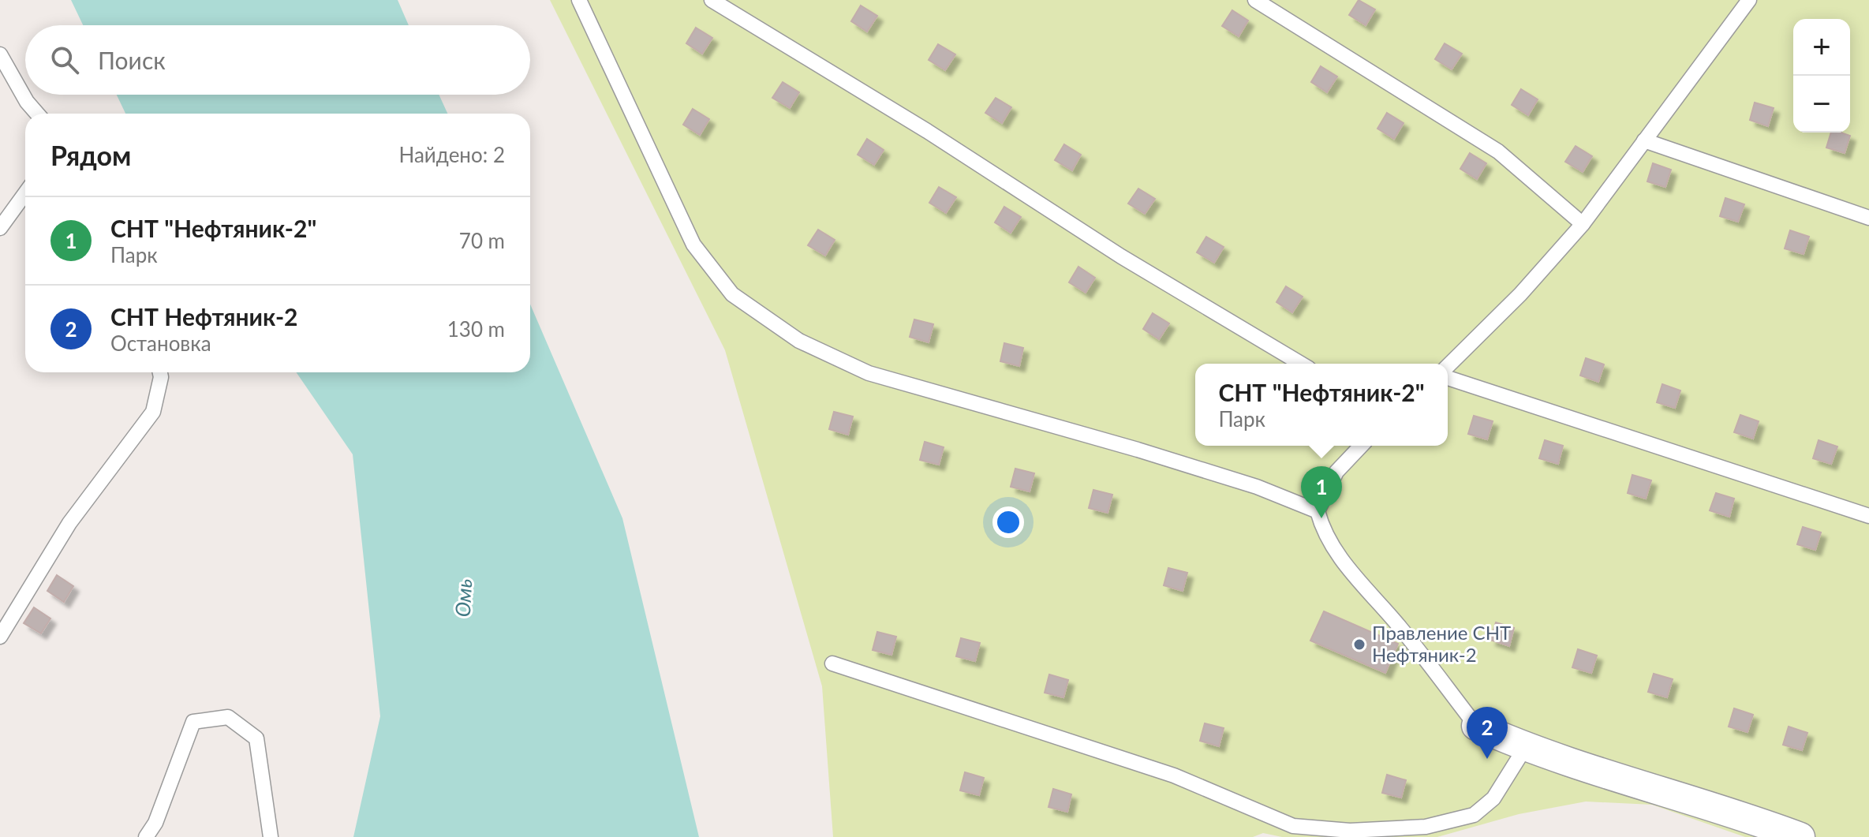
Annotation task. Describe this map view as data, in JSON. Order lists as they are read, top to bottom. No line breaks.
{"water":["Омь"],"places":["Правление СНТ Нефтяник-2"],"page":{"map_buttons":["+","−"],"search":"Поиск","heading":["Рядом","Найдено: 2"],"list":[{"mark":"1","name":"СНТ \"Нефтяник-2\"","note":"Парк","value":"70 m"},{"mark":"2","name":"СНТ Нефтяник-2","note":"Остановка","value":"130 m"}],"popup":["СНТ \"Нефтяник-2\"","Парк"],"pins":["1","2"]}}
